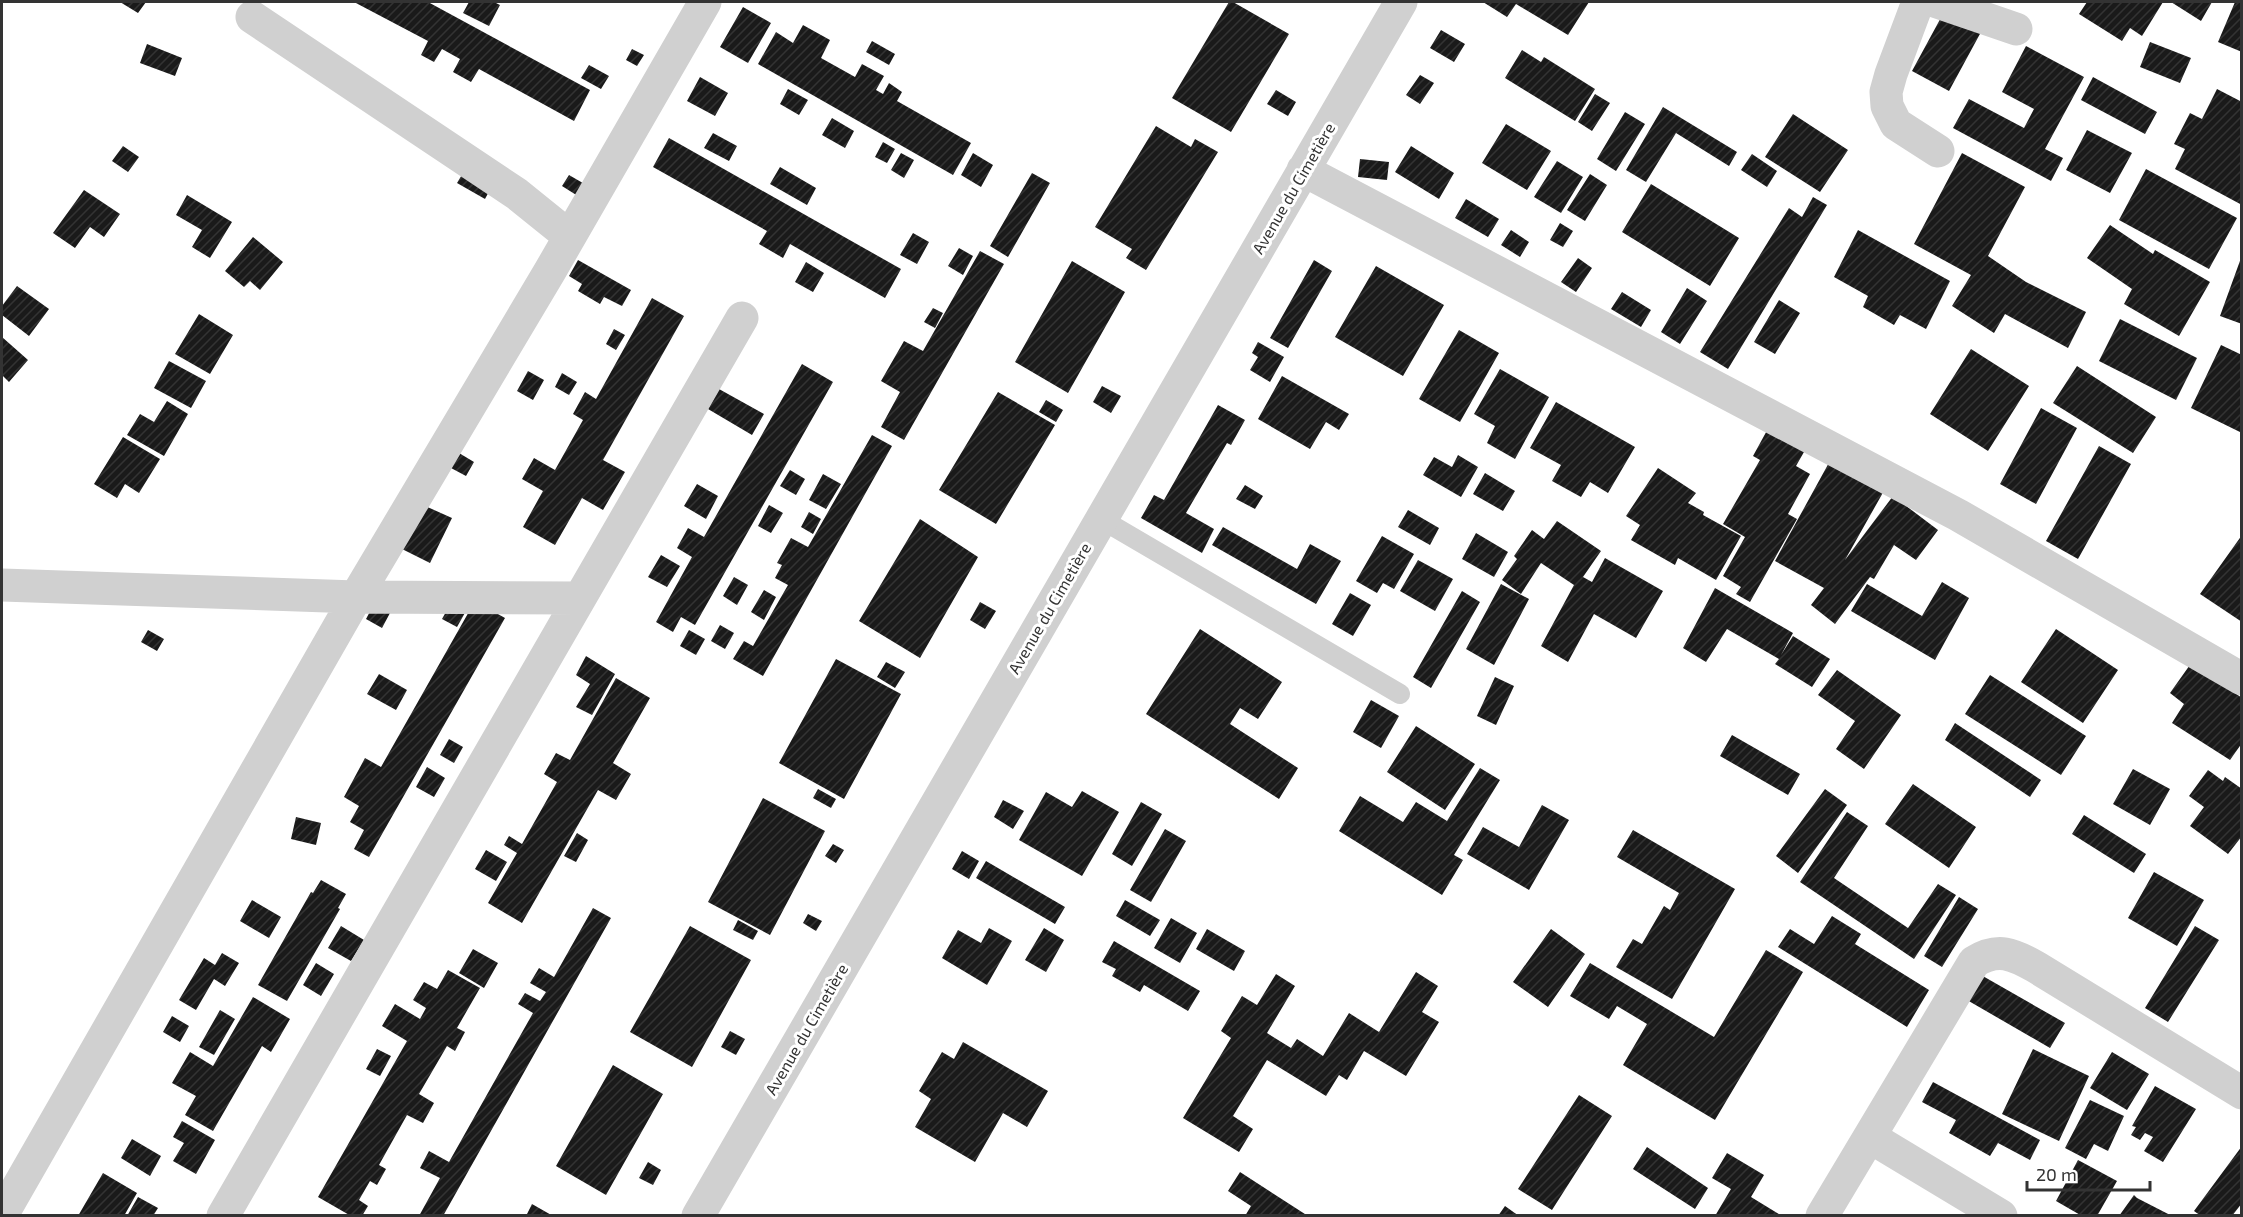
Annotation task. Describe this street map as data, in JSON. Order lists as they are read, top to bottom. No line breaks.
{"streets":{"street":["Avenue du Cimetière"]},"scale_bar":"20 m"}
